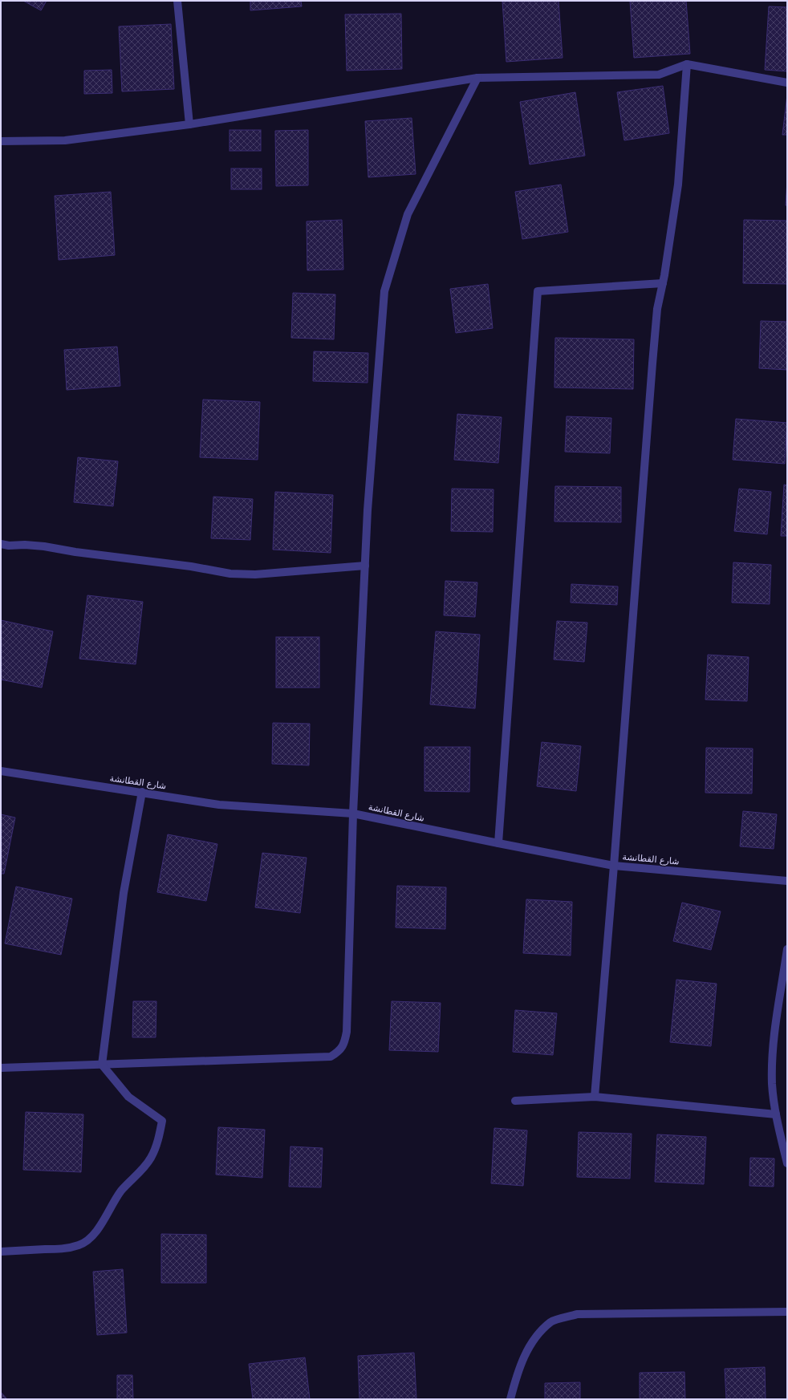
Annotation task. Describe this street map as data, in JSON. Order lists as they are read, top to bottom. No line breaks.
{"streets":{"street":["شارع القطانشة"]}}
